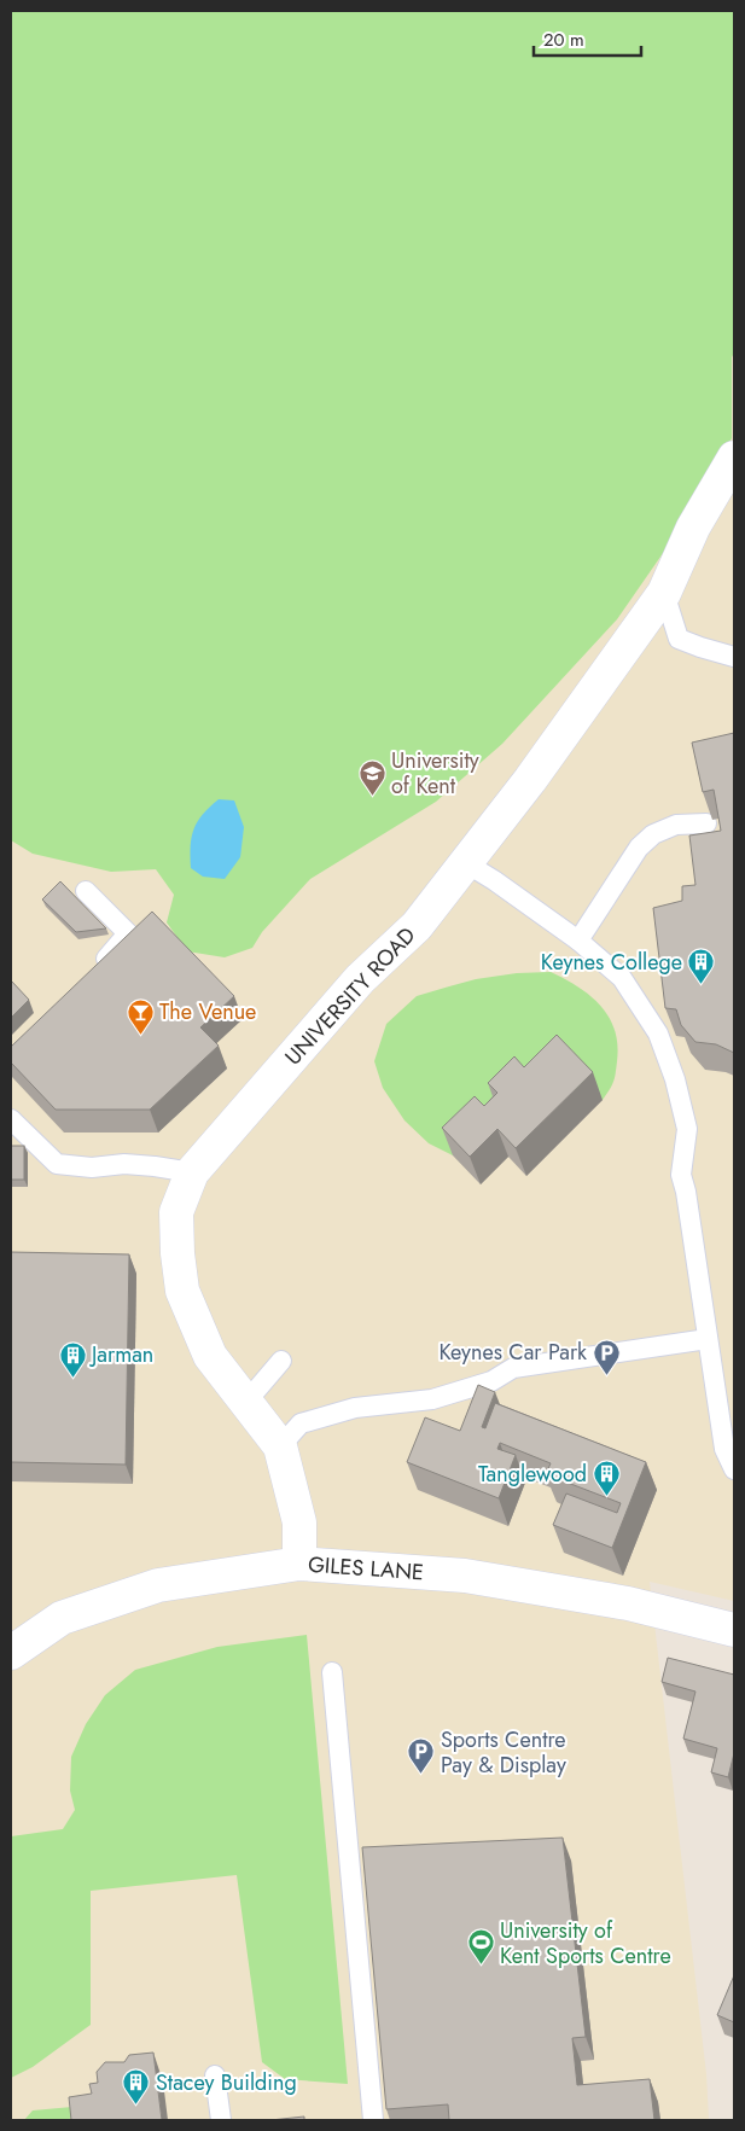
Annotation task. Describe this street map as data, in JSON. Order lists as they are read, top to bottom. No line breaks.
{"streets":{"street":["UNIVERSITY ROAD","GILES LANE"]},"crossings":[["UNIVERSITY ROAD","GILES LANE"]],"places":{"school or university":["University of Kent"],"building":["Keynes College","Jarman","Tanglewood","Stacey Building"],"bar":["The Venue"],"parking":["Keynes Car Park","Sports Centre Pay & Display"],"sports":["University of Kent Sports Centre"]},"scale_bar":"20 m"}
